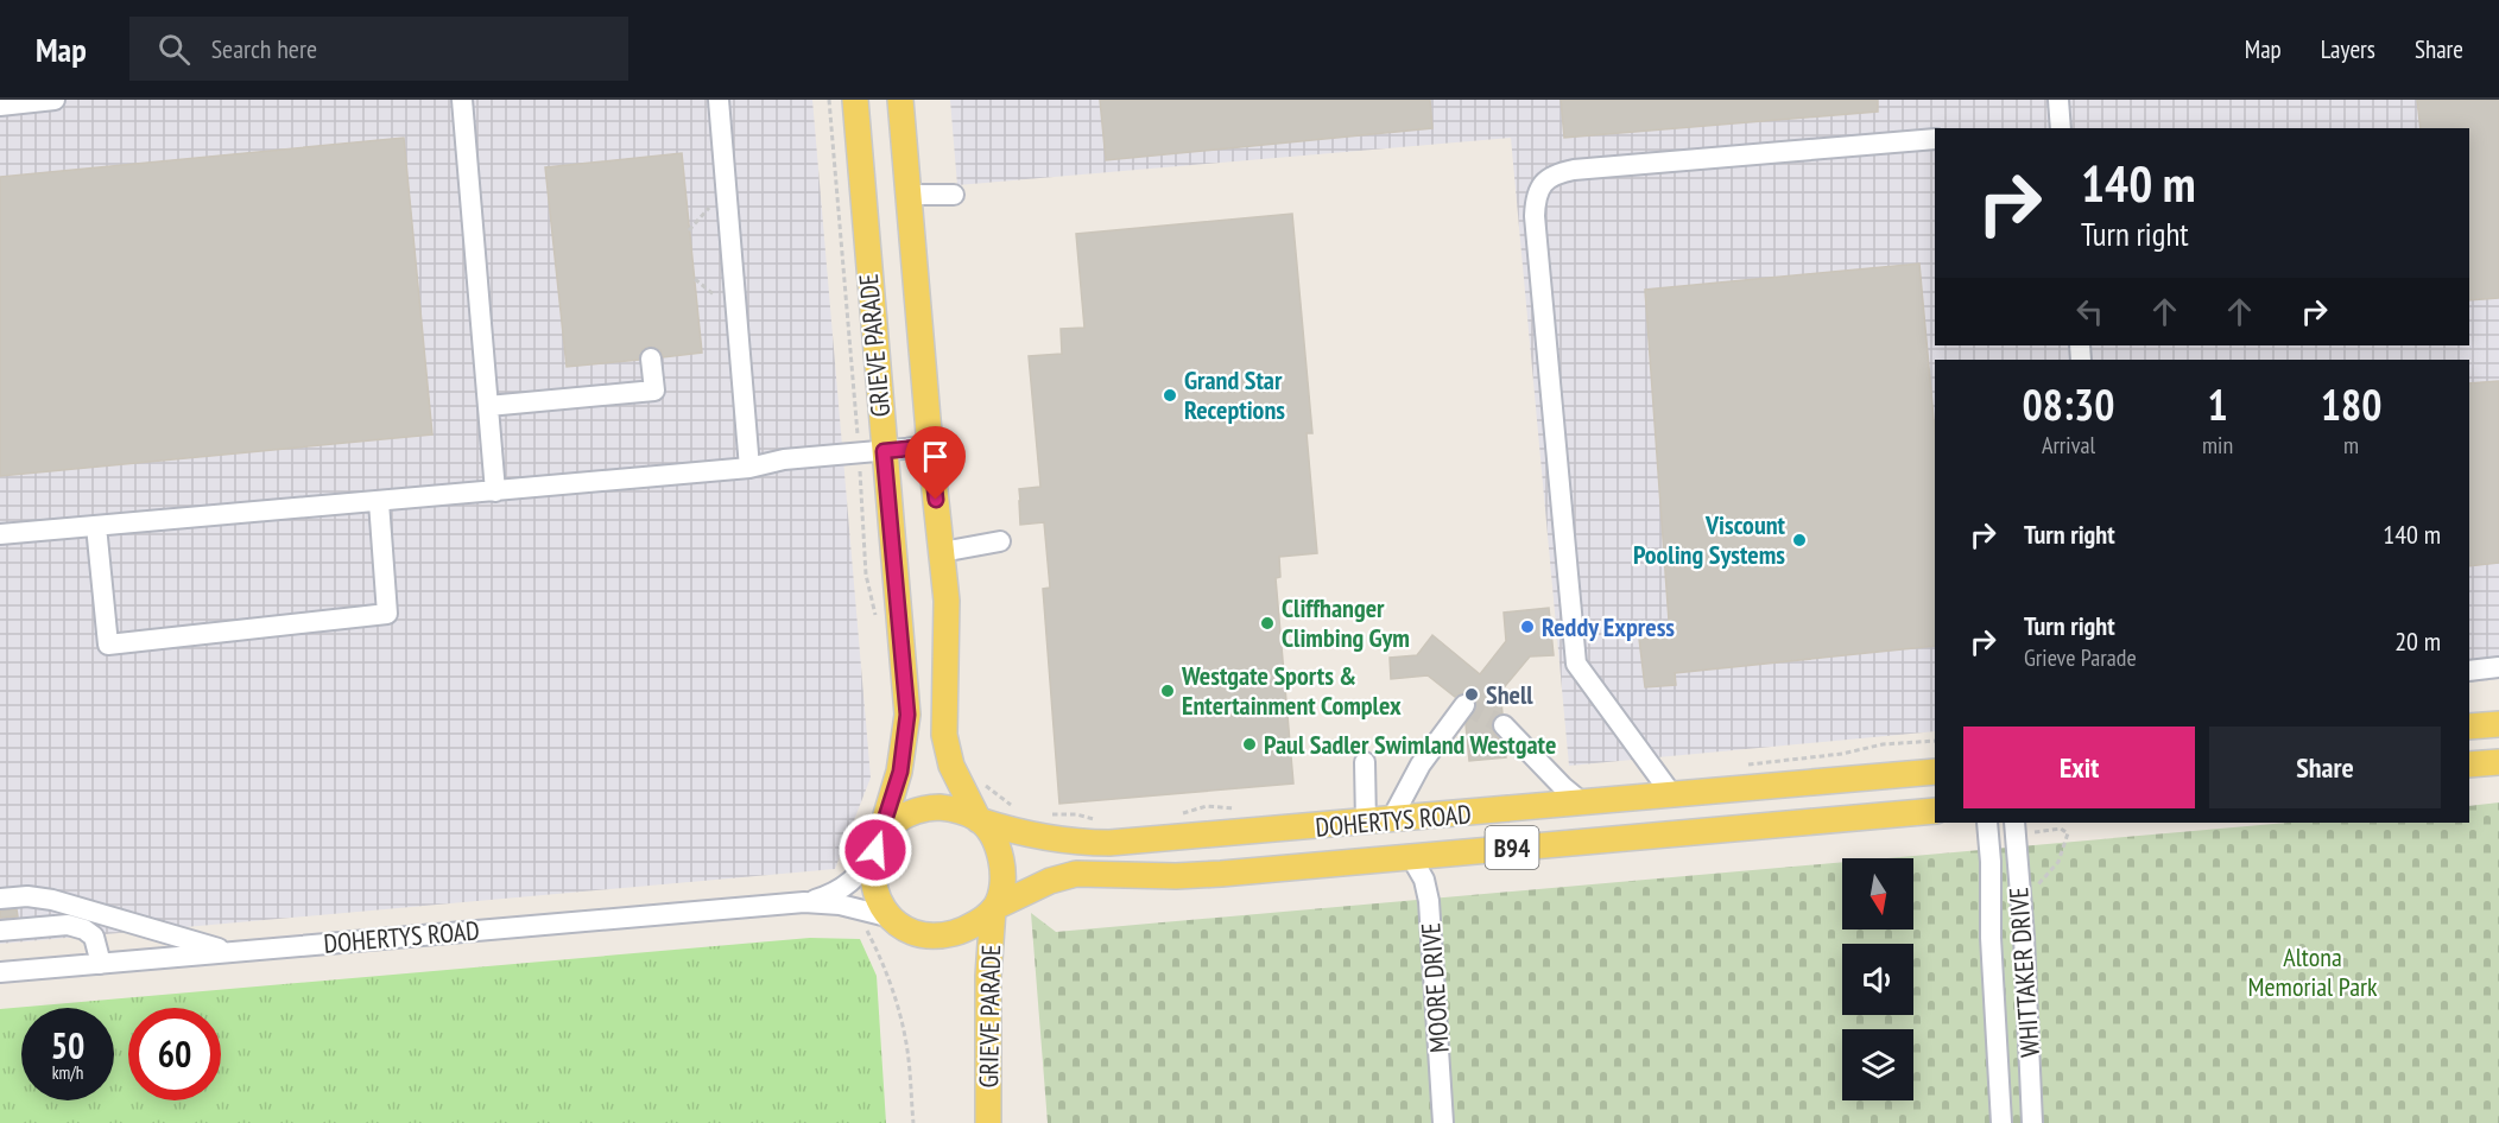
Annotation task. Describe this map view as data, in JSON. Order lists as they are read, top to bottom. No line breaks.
{"streets":{"main road":["GRIEVE PARADE","DOHERTYS ROAD","B94"],"street":["WHITTAKER DRIVE","MOORE DRIVE"]},"crossings":[["GRIEVE PARADE","DOHERTYS ROAD"],["GRIEVE PARADE","B94"],["DOHERTYS ROAD","B94"],["DOHERTYS ROAD","MOORE DRIVE"]],"parks":["Altona Memorial Park"],"places":["Grand Star Receptions","Viscount Pooling Systems","Cliffhanger Climbing Gym","Reddy Express","Westgate Sports & Entertainment Complex","Shell","Paul Sadler Swimland Westgate"],"north":"bottom","page":{"header":"Map","search":"Search here","nav":["Map","Layers","Share"],"turn":["140 m","Turn right"],"eta":["08:30","Arrival","1","min","180","m"],"list":[{"name":"Turn right","value":"140 m"},{"name":"Turn right","note":"Grieve Parade","value":"20 m"}],"buttons":["Exit","Share"],"speed":"50 km/h","limit":"60"}}
